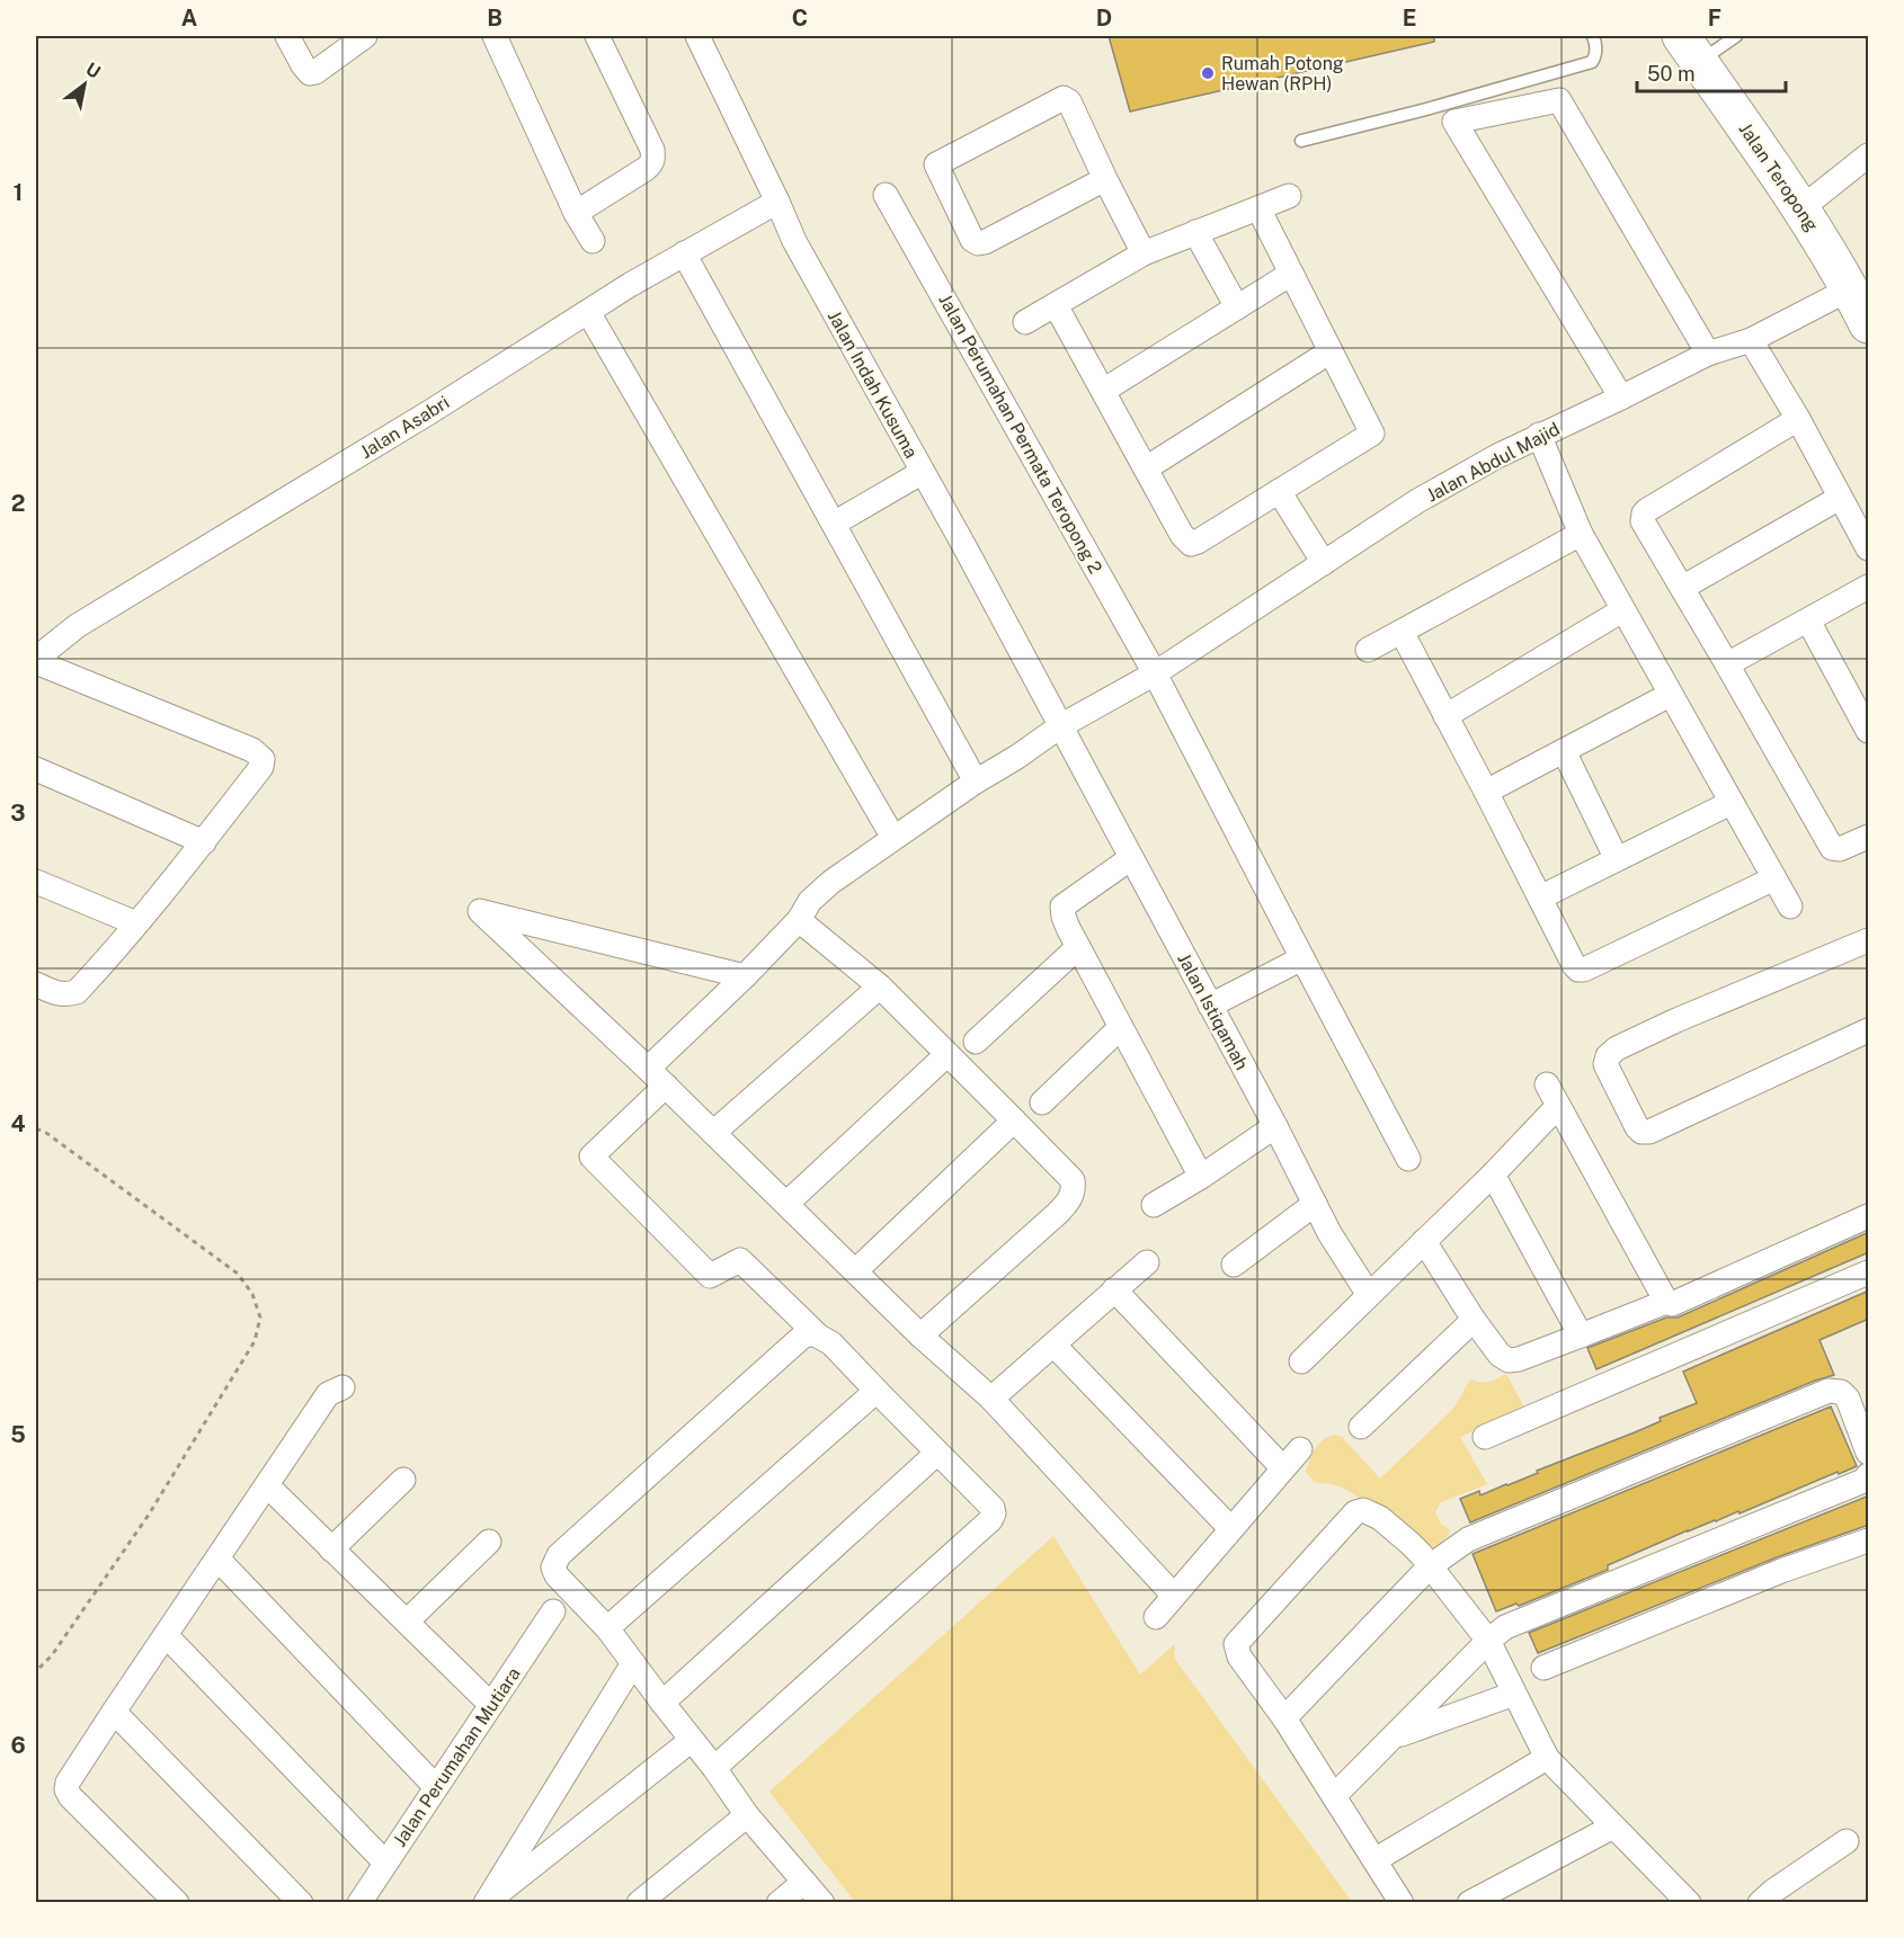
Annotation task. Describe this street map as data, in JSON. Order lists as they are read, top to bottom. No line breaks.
{"streets":{"main road":["Jalan Teropong"],"street":["Jalan Indah Kusuma","Jalan Asabri","Jalan Perumahan Permata Teropong 2","Jalan Abdul Majid","Jalan Istiqamah","Jalan Perumahan Mutiara"]},"crossings":[["Jalan Teropong","Jalan Abdul Majid"],["Jalan Indah Kusuma","Jalan Asabri"],["Jalan Indah Kusuma","Jalan Abdul Majid"],["Jalan Indah Kusuma","Jalan Istiqamah"],["Jalan Perumahan Permata Teropong 2","Jalan Abdul Majid"],["Jalan Abdul Majid","Jalan Istiqamah"]],"places":["Rumah Potong Hewan (RPH)"],"scale_bar":"50 m","north":"top right","grid":{"columns":["A","B","C","D","E","F"],"rows":["1","2","3","4","5","6"]}}
